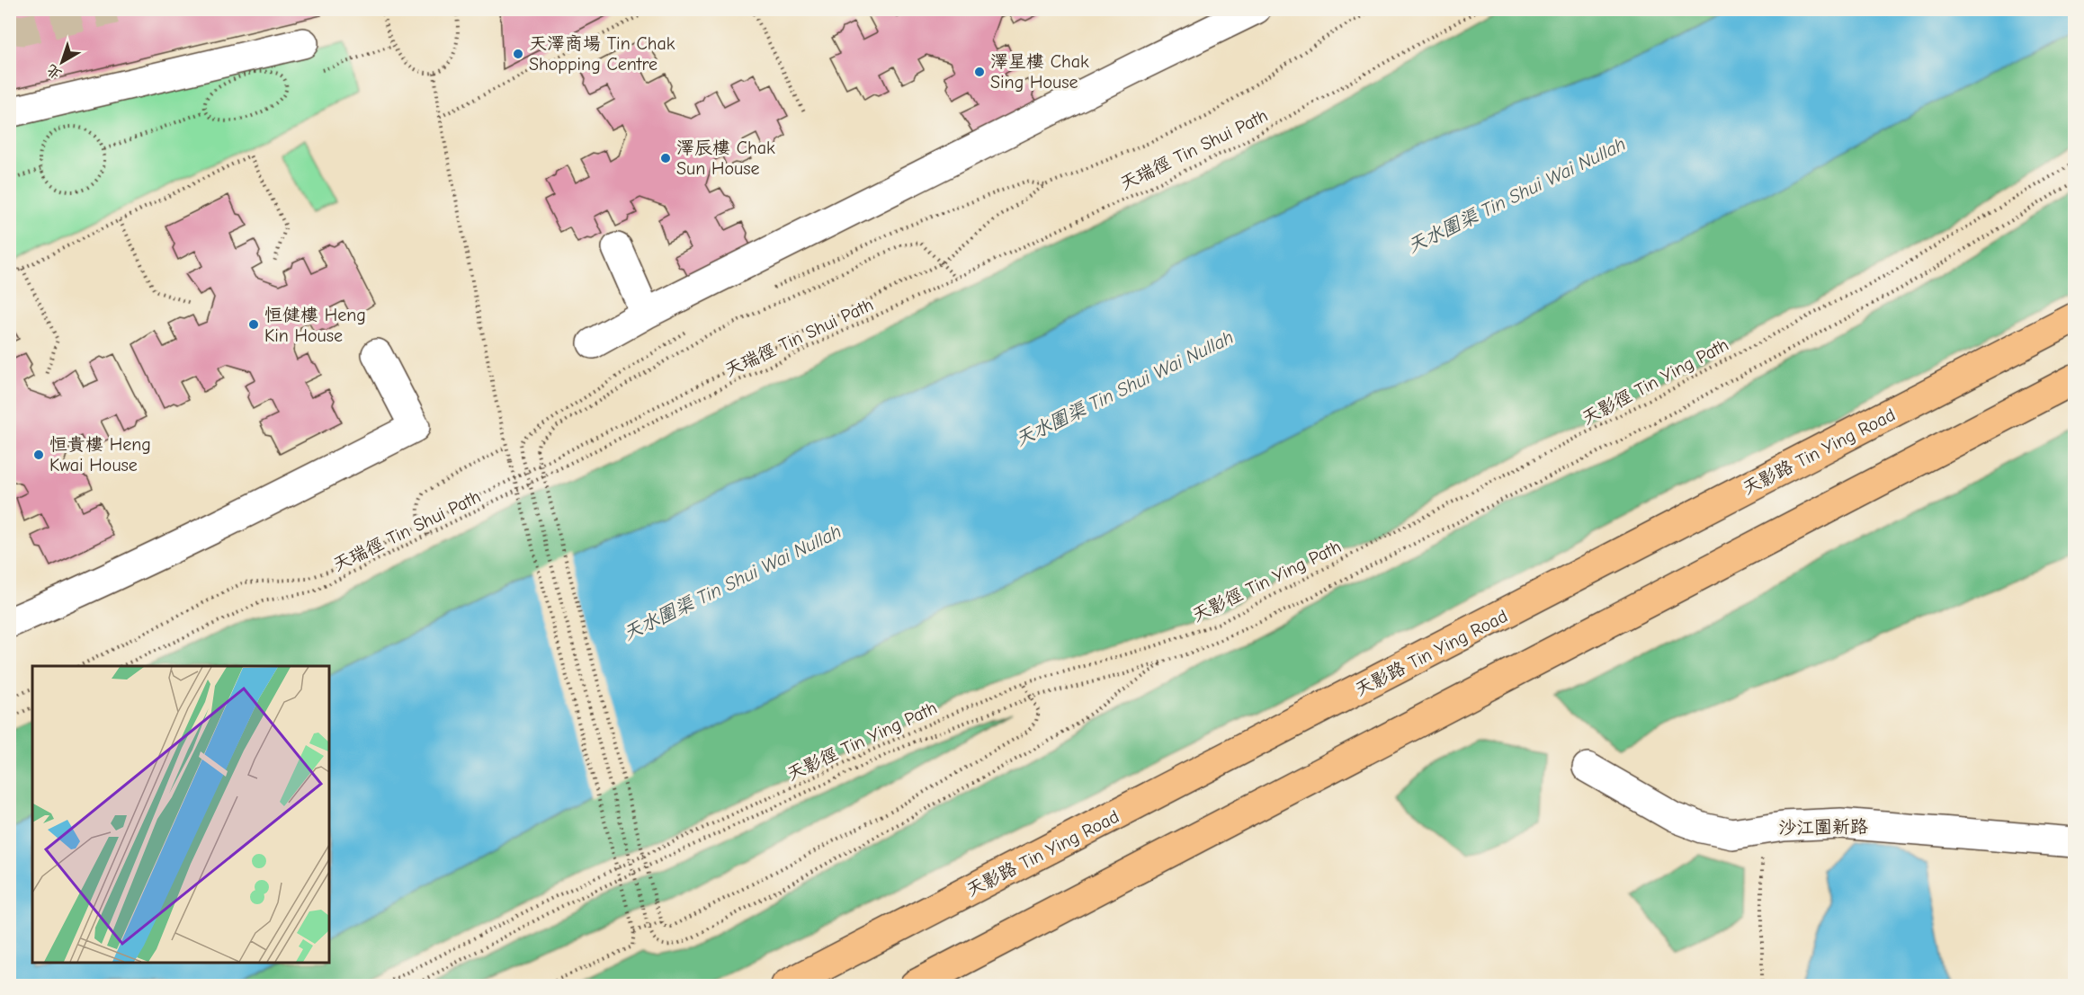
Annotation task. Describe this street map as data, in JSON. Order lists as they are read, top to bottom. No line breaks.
{"streets":{"main road":["天影路 Tin Ying Road"],"street":["沙江圍新路"],"path":["天瑞徑 Tin Shui Path","天影徑 Tin Ying Path"]},"water":["天水圍渠 Tin Shui Wai Nullah"],"places":["天澤商場 Tin Chak Shopping Centre","澤星樓 Chak Sing House","澤辰樓 Chak Sun House","恒健樓 Heng Kin House","恒貴樓 Heng Kwai House"],"north":"bottom left"}
